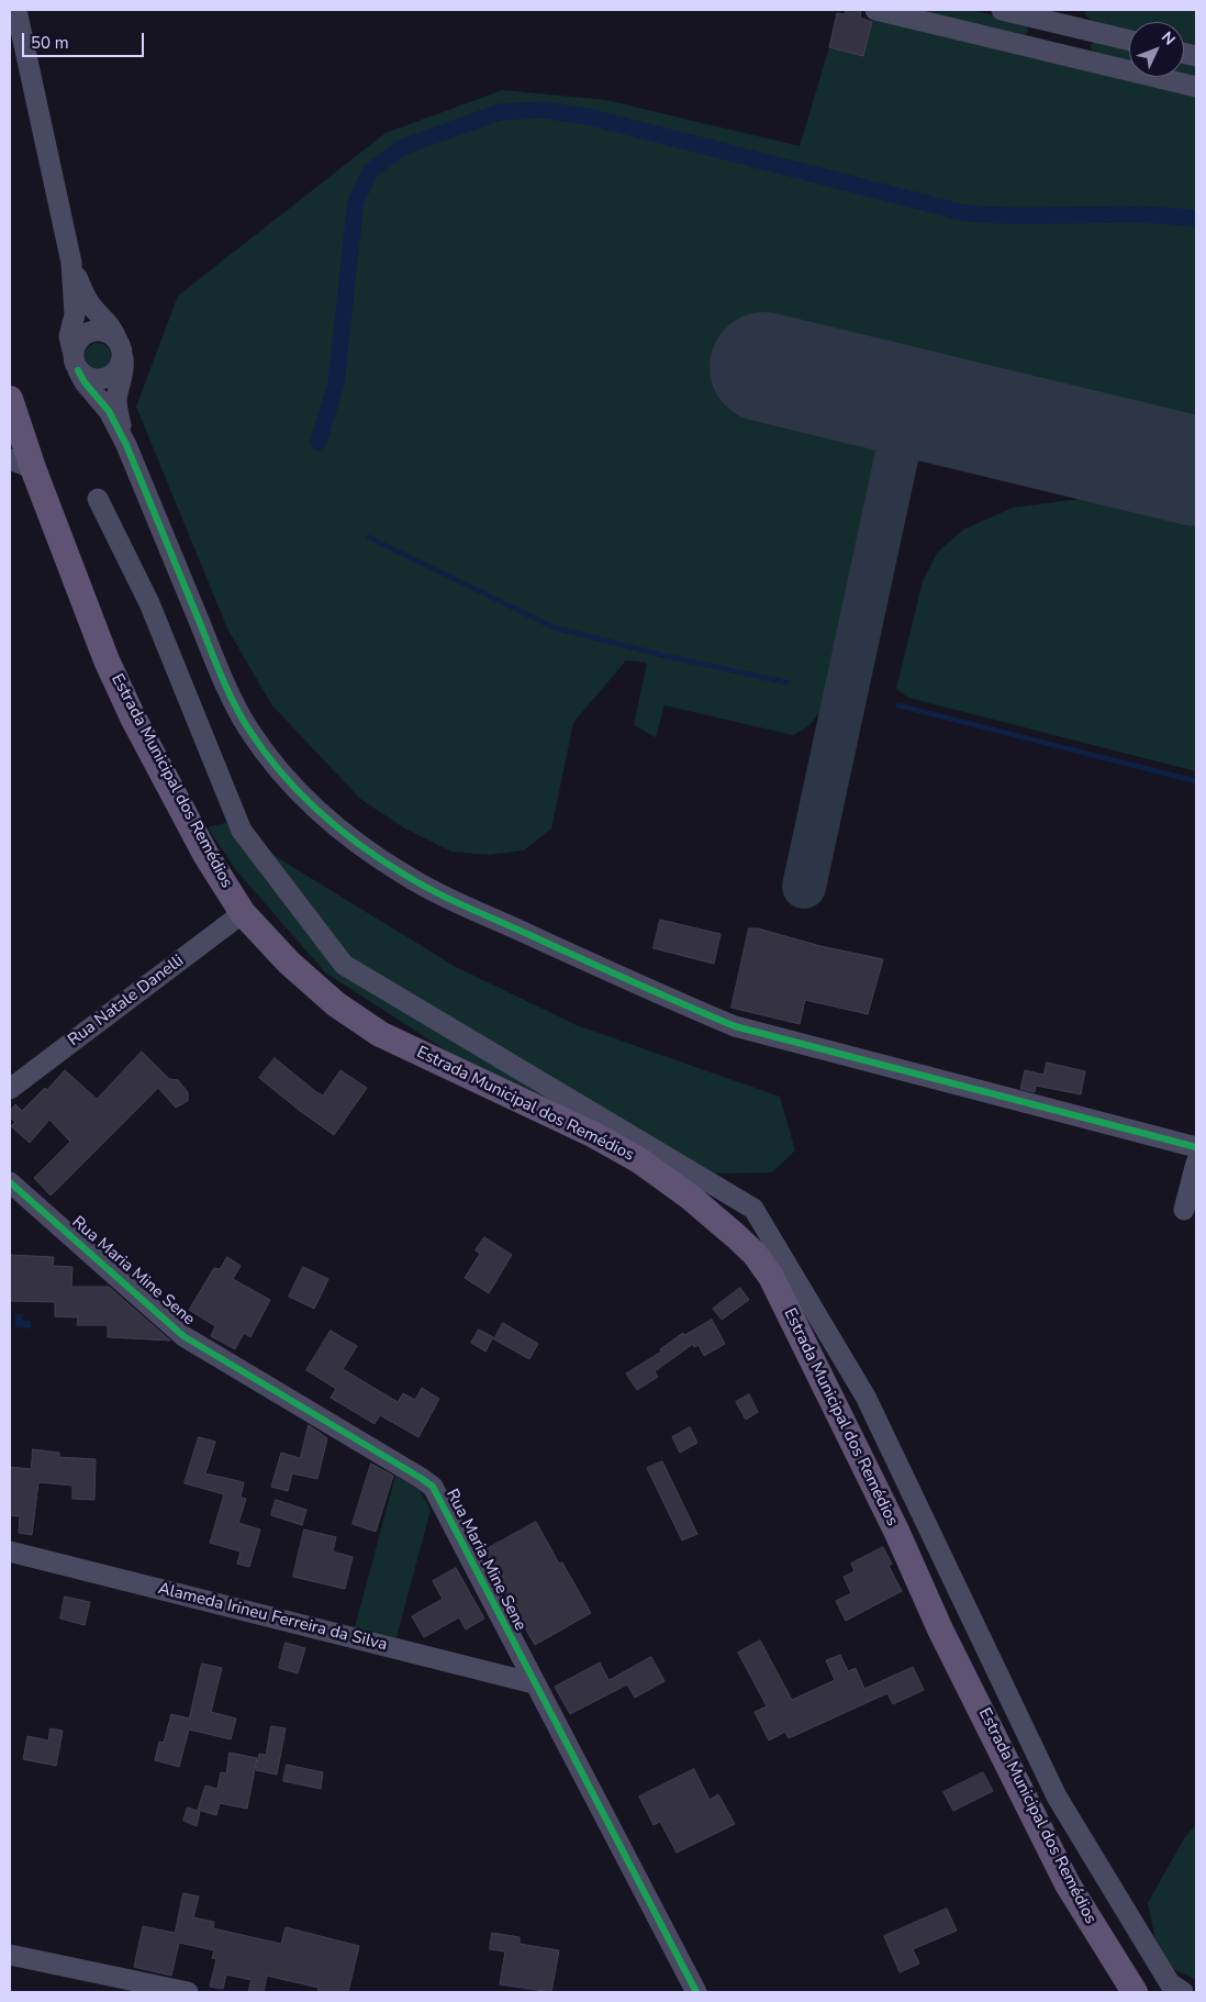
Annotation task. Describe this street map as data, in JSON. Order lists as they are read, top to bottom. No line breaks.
{"streets":{"main road":["Estrada Municipal dos Remédios"],"street":["Rua Natale Danelli","Rua Maria Mine Sene","Alameda Irineu Ferreira da Silva"]},"crossings":[["Estrada Municipal dos Remédios","Rua Natale Danelli"],["Rua Maria Mine Sene","Alameda Irineu Ferreira da Silva"]],"scale_bar":"50 m","north":"top right"}
